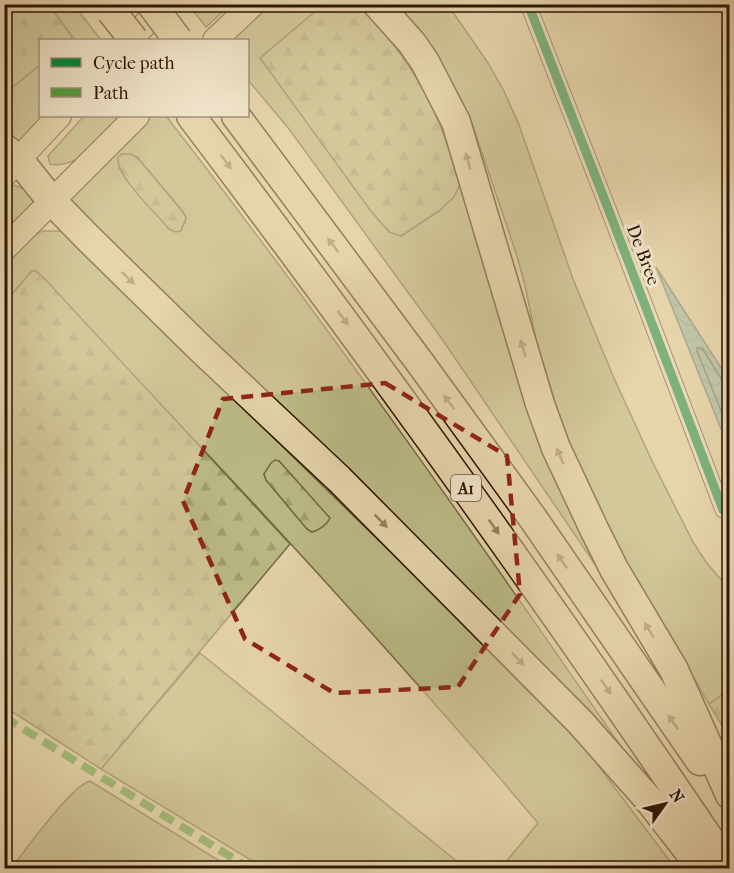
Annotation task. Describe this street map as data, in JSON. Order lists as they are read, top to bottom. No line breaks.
{"streets":{"highway":["A1"],"street":["De Bree"]},"legend":["Cycle path","Path"],"north":"top right"}
